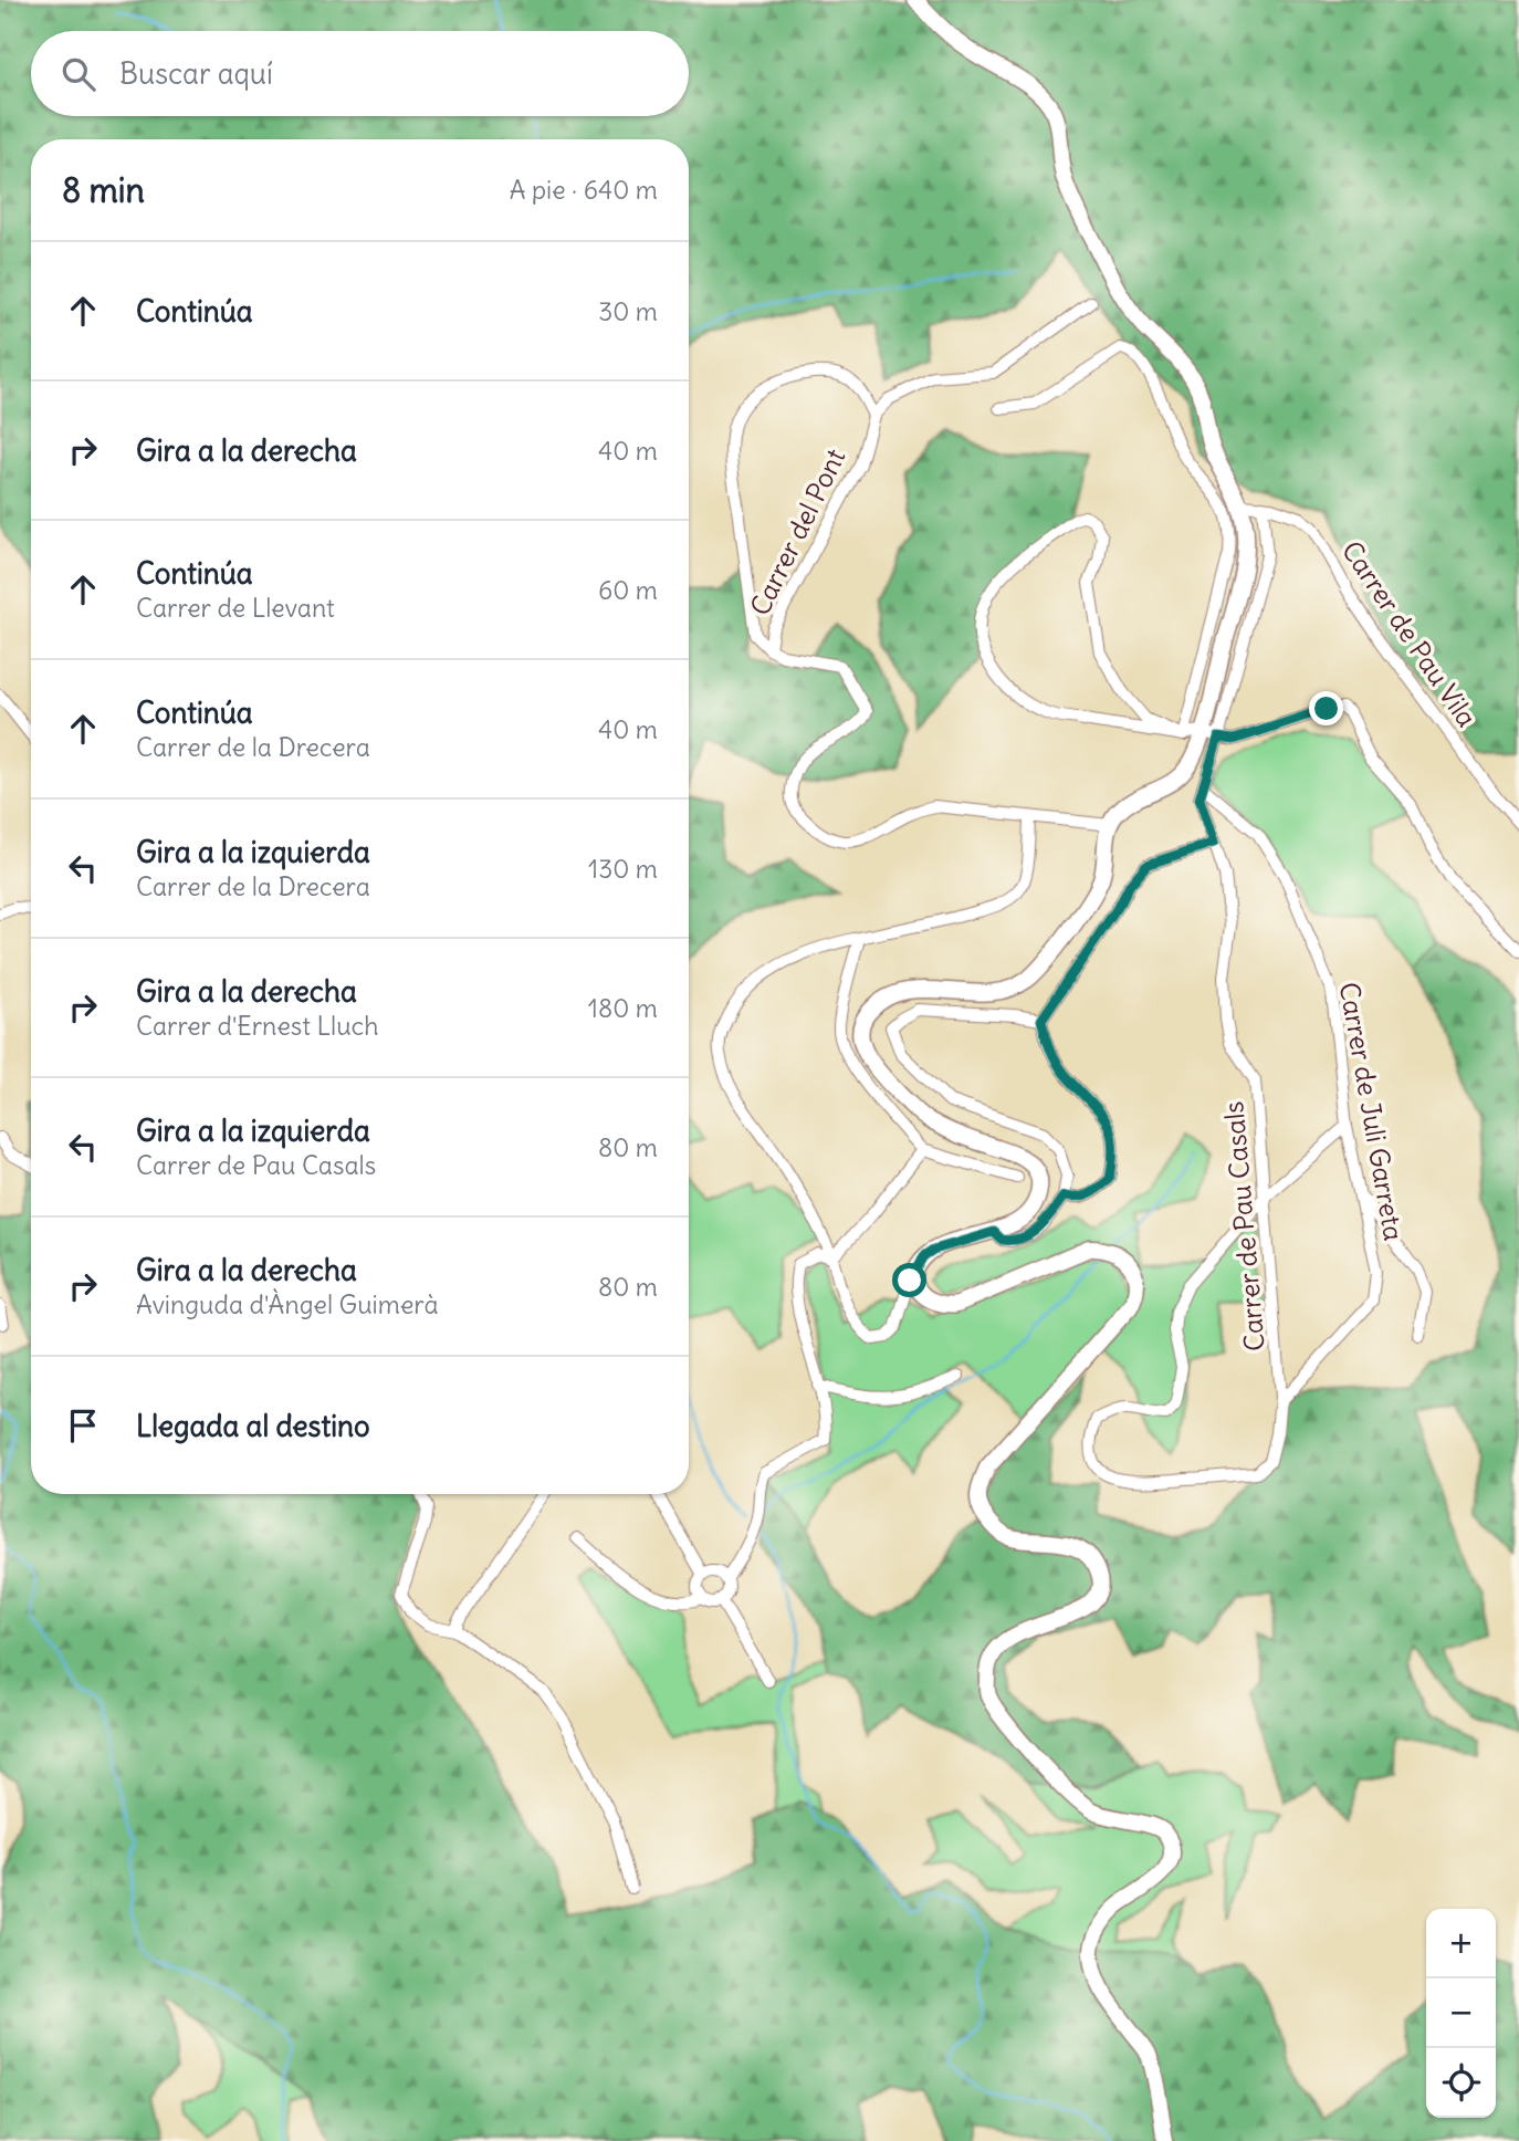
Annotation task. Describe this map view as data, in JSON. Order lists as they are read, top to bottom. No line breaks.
{"streets":{"street":["Carrer del Pont","Carrer de Pau Vila","Carrer de Juli Garreta","Carrer de Pau Casals"]},"crossings":[["Carrer de Pau Vila","Carrer de Pau Casals"],["Carrer de Juli Garreta","Carrer de Pau Casals"]],"page":{"search":"Buscar aquí","heading":["8 min","A pie · 640 m"],"list":[["Continúa","30 m"],["Gira a la derecha","40 m"],["Continúa","Carrer de Llevant","60 m"],["Continúa","Carrer de la Drecera","40 m"],["Gira a la izquierda","Carrer de la Drecera","130 m"],["Gira a la derecha","Carrer d'Ernest Lluch","180 m"],["Gira a la izquierda","Carrer de Pau Casals","80 m"],["Gira a la derecha","Avinguda d'Àngel Guimerà","80 m"],"Llegada al destino"],"map_buttons":["+","−"]}}
